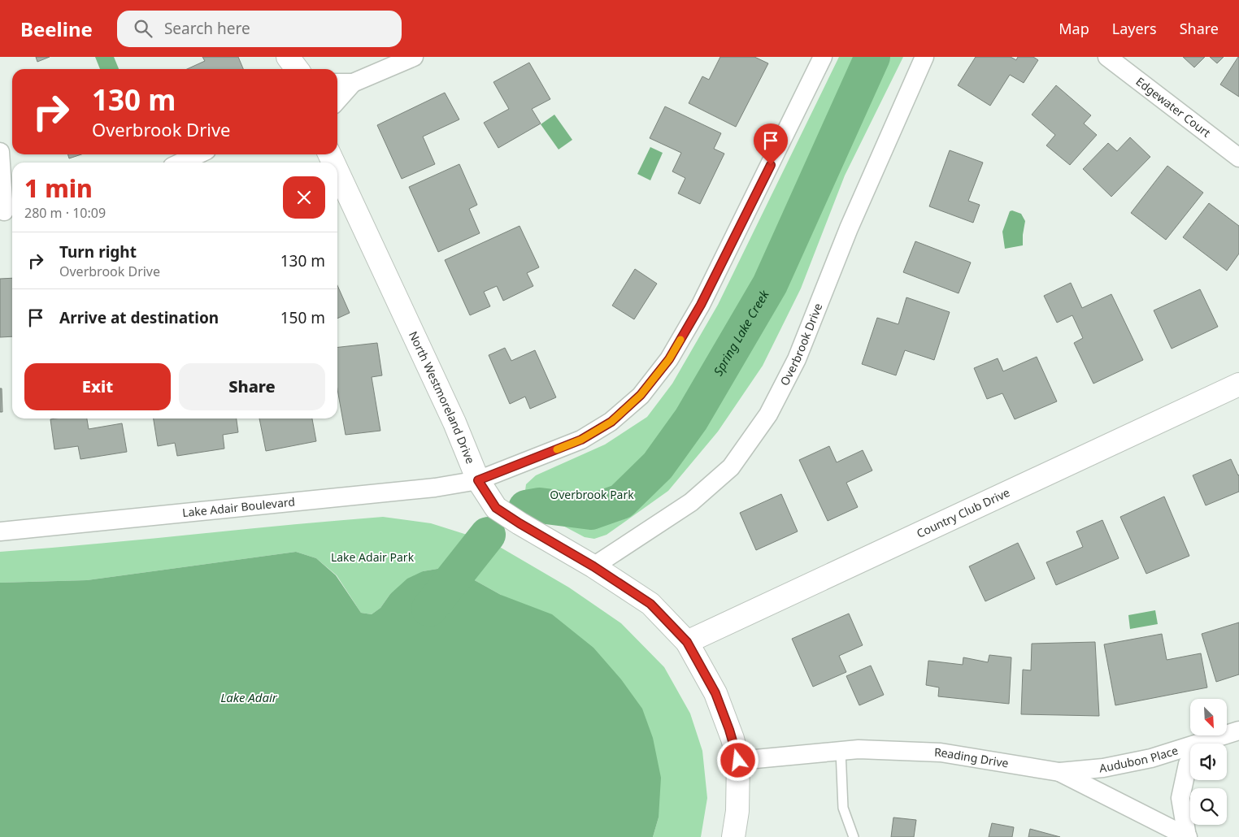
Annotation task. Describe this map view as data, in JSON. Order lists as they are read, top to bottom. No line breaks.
{"streets":{"street":["Edgewater Court","Overbrook Drive","North Westmoreland Drive","Lake Adair Boulevard","Country Club Drive","Reading Drive","Audubon Place"]},"crossings":[["Overbrook Drive","North Westmoreland Drive"],["North Westmoreland Drive","Lake Adair Boulevard"],["North Westmoreland Drive","Country Club Drive"],["North Westmoreland Drive","Reading Drive"],["Reading Drive","Audubon Place"]],"water":["Spring Lake Creek","Lake Adair"],"parks":["Overbrook Park","Lake Adair Park"],"north":"bottom right","page":{"header":"Beeline","search":"Search here","nav":["Map","Layers","Share"],"turn":["130 m","Overbrook Drive"],"heading":["1 min","280 m · 10:09"],"list":[{"name":"Turn right","note":"Overbrook Drive","value":"130 m"},{"name":"Arrive at destination","value":"150 m"}],"buttons":["Exit","Share"]}}
